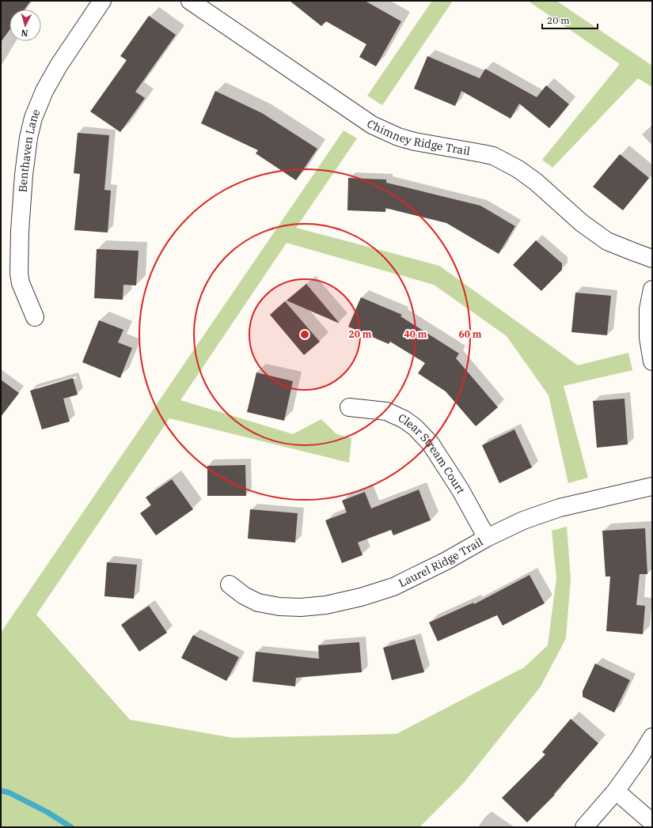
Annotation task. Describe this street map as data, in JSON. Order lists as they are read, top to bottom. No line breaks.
{"streets":{"street":["Chimney Ridge Trail","Benthaven Lane","Clear Stream Court","Laurel Ridge Trail"]},"crossings":[["Clear Stream Court","Laurel Ridge Trail"]],"scale_bar":"20 m","north":"bottom","rings":["20 m","40 m","60 m"]}
